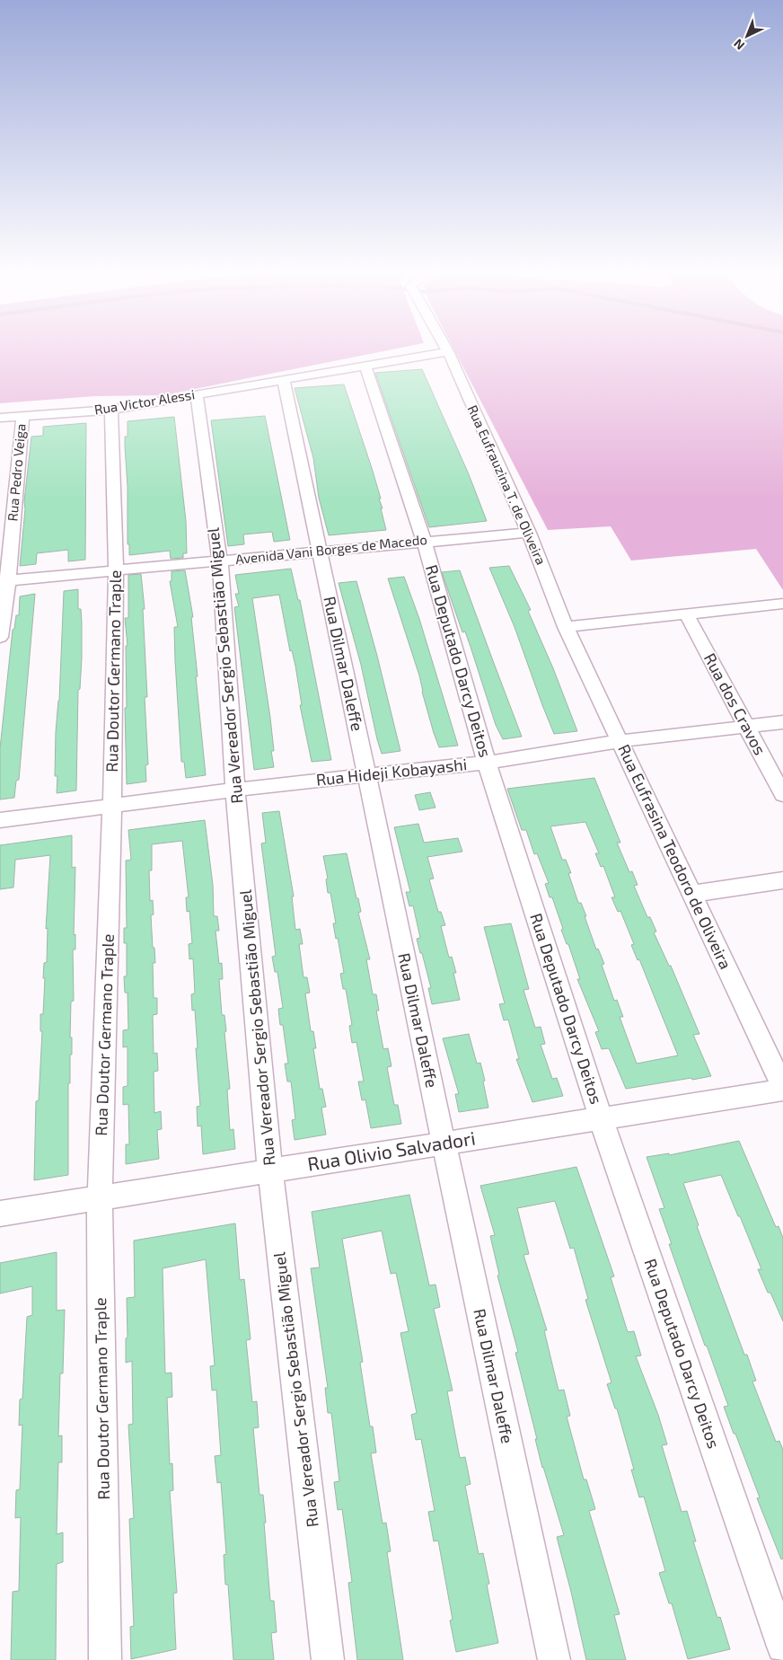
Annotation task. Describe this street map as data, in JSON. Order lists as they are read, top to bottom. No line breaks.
{"streets":{"street":["Rua Victor Alessi","Rua Pedro Veiga","Rua Eufrauzina T. de Oliveira","Avenida Vani Borges de Macedo","Rua Deputado Darcy Deitos","Rua Dilmar Daleffe","Rua Vereador Sergio Sebastião Miguel","Rua Doutor Germano Traple","Rua dos Cravos","Rua Hideji Kobayashi","Rua Eufrasina Teodoro de Oliveira","Rua Olivio Salvadori"]},"crossings":[["Rua Victor Alessi","Rua Pedro Veiga"],["Rua Victor Alessi","Rua Eufrauzina T. de Oliveira"],["Rua Victor Alessi","Rua Deputado Darcy Deitos"],["Rua Victor Alessi","Rua Dilmar Daleffe"],["Rua Victor Alessi","Rua Vereador Sergio Sebastião Miguel"],["Rua Victor Alessi","Rua Doutor Germano Traple"],["Rua Pedro Veiga","Avenida Vani Borges de Macedo"],["Rua Eufrauzina T. de Oliveira","Avenida Vani Borges de Macedo"],["Rua Eufrauzina T. de Oliveira","Rua Eufrasina Teodoro de Oliveira"],["Avenida Vani Borges de Macedo","Rua Deputado Darcy Deitos"],["Avenida Vani Borges de Macedo","Rua Dilmar Daleffe"],["Avenida Vani Borges de Macedo","Rua Vereador Sergio Sebastião Miguel"],["Avenida Vani Borges de Macedo","Rua Doutor Germano Traple"],["Rua Deputado Darcy Deitos","Rua Hideji Kobayashi"],["Rua Deputado Darcy Deitos","Rua Olivio Salvadori"],["Rua Dilmar Daleffe","Rua Hideji Kobayashi"],["Rua Dilmar Daleffe","Rua Olivio Salvadori"],["Rua Vereador Sergio Sebastião Miguel","Rua Hideji Kobayashi"],["Rua Vereador Sergio Sebastião Miguel","Rua Olivio Salvadori"],["Rua Doutor Germano Traple","Rua Hideji Kobayashi"],["Rua Doutor Germano Traple","Rua Olivio Salvadori"],["Rua dos Cravos","Rua Hideji Kobayashi"],["Rua Hideji Kobayashi","Rua Eufrasina Teodoro de Oliveira"],["Rua Eufrasina Teodoro de Oliveira","Rua Olivio Salvadori"]],"north":"bottom left"}
